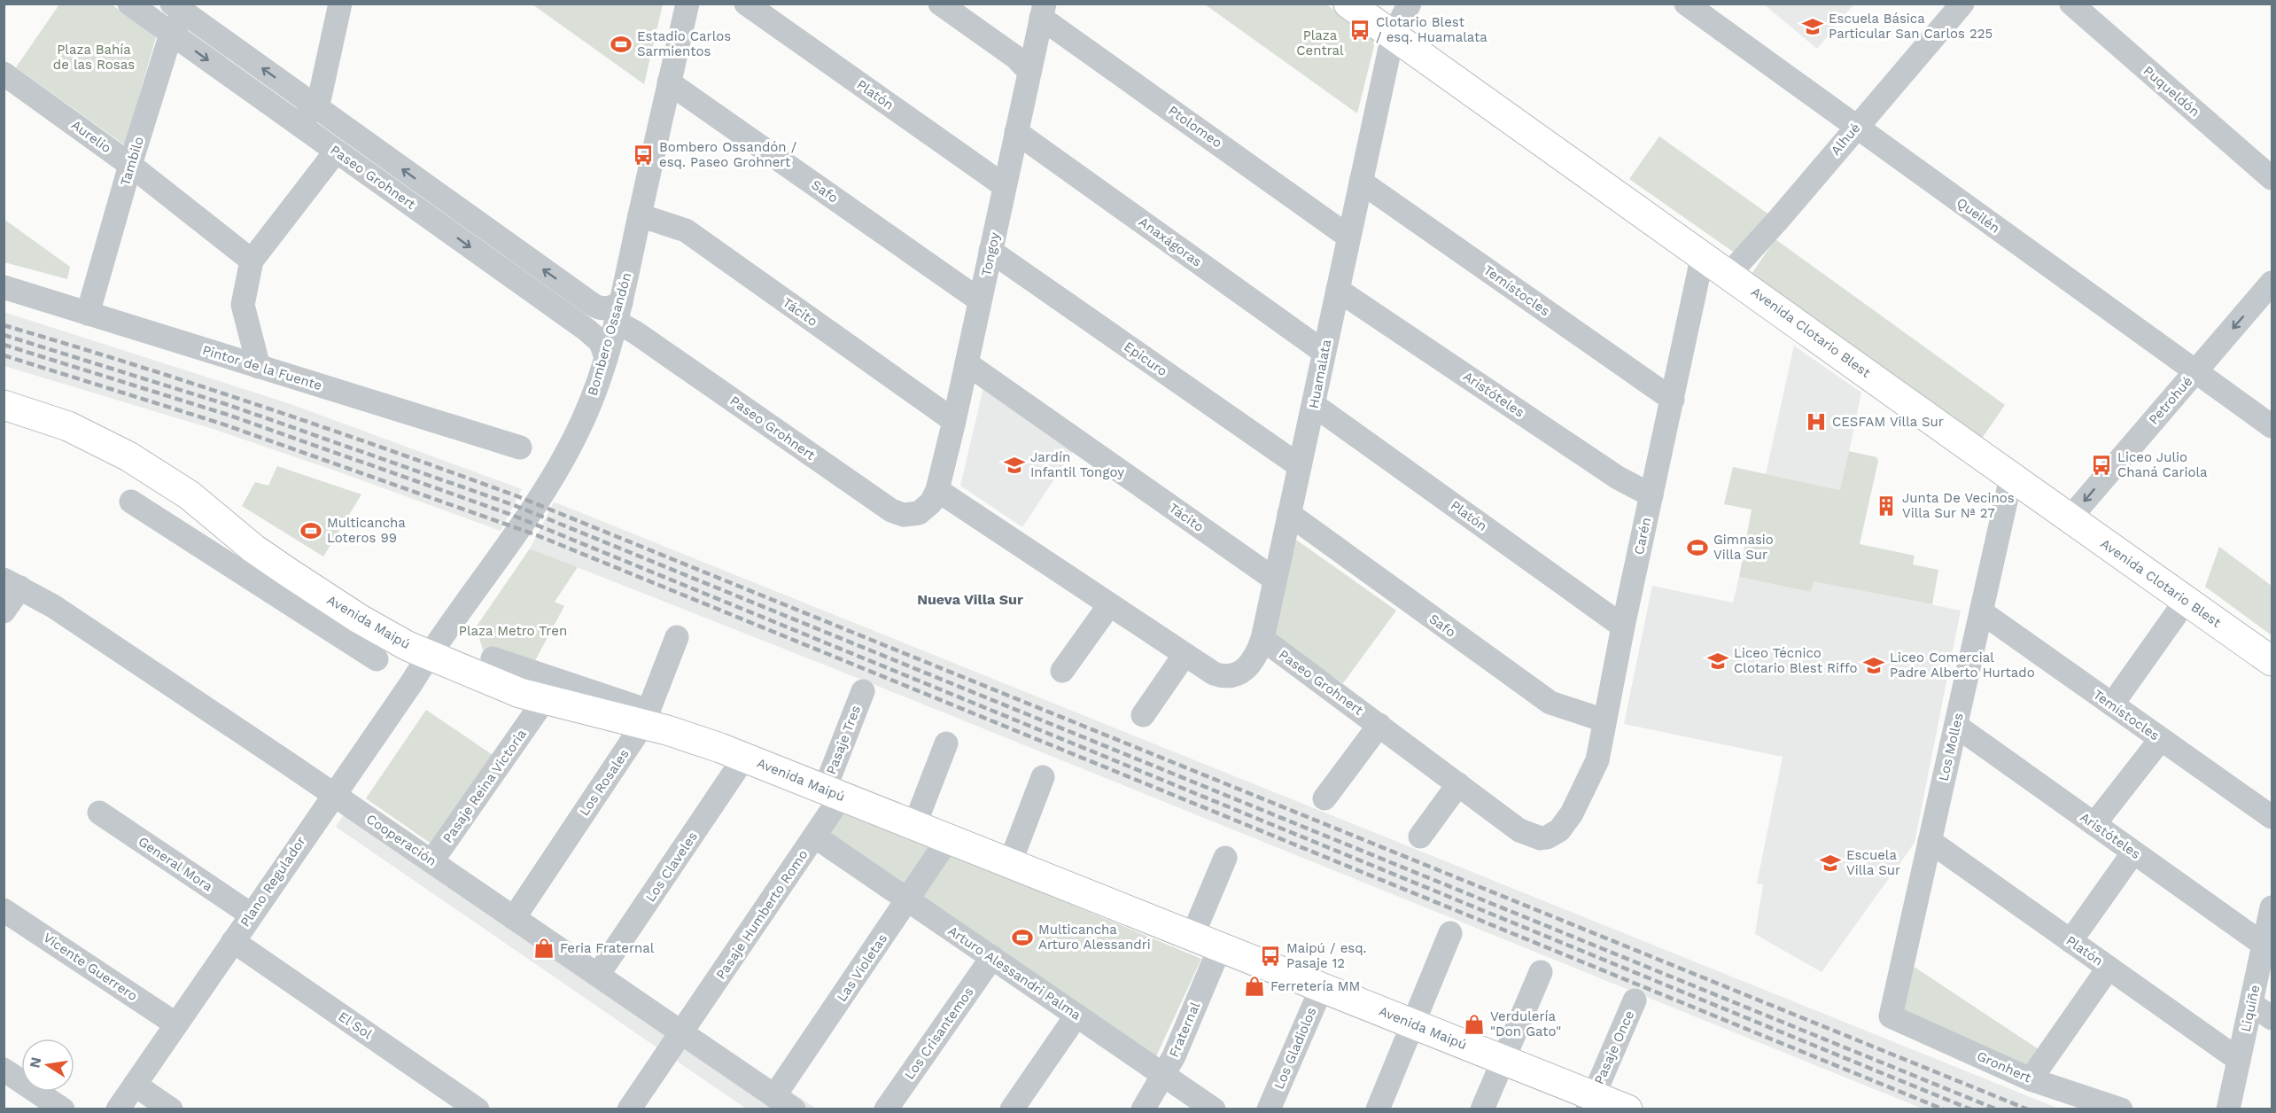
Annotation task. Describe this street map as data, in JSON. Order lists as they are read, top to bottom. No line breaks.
{"streets":{"main road":["Avenida Clotario Blest","Avenida Maipú"],"street":["Puqueldón","Platón","Ptolomeo","Aurelio","Alhué","Tambilo","Paseo Grohnert","Safo","Queilén","Anaxágoras","Tongoy","Temístocles","Tácito","Bombero Ossandón","Epicuro","Pintor de la Fuente","Huamalata","Aristóteles","Petrohué","Carén","Pasaje Tres","Los Molles","Los Rosales","Pasaje Reina Victoria","Cooperación","General Mora","Los Claveles","Plano Regulador","Pasaje Humberto Romo","Vicente Guerrero","Las Violetas","Arturo Alessandri Palma","Liquiñe","El Sol","Fraternal","Los Crisantemos","Pasaje Once","Los Gladiolos","Gronhert"]},"crossings":[["Platón","Tongoy"],["Platón","Huamalata"],["Platón","Carén"],["Platón","Los Molles"],["Platón","Liquiñe"],["Ptolomeo","Tongoy"],["Ptolomeo","Huamalata"],["Aurelio","Tambilo"],["Alhué","Queilén"],["Alhué","Avenida Clotario Blest"],["Tambilo","Paseo Grohnert"],["Tambilo","Pintor de la Fuente"],["Paseo Grohnert","Tongoy"],["Paseo Grohnert","Bombero Ossandón"],["Paseo Grohnert","Huamalata"],["Paseo Grohnert","Carén"],["Safo","Tongoy"],["Safo","Bombero Ossandón"],["Safo","Huamalata"],["Safo","Carén"],["Queilén","Petrohué"],["Anaxágoras","Tongoy"],["Anaxágoras","Huamalata"],["Tongoy","Tácito"],["Tongoy","Epicuro"],["Temístocles","Huamalata"],["Temístocles","Carén"],["Temístocles","Los Molles"],["Tácito","Bombero Ossandón"],["Tácito","Huamalata"],["Avenida Clotario Blest","Huamalata"],["Avenida Clotario Blest","Petrohué"],["Avenida Clotario Blest","Carén"],["Avenida Clotario Blest","Los Molles"],["Bombero Ossandón","Avenida Maipú"],["Bombero Ossandón","Plano Regulador"],["Epicuro","Huamalata"],["Huamalata","Aristóteles"],["Aristóteles","Carén"],["Aristóteles","Los Molles"],["Aristóteles","Liquiñe"],["Avenida Maipú","Pasaje Tres"],["Avenida Maipú","Los Rosales"],["Avenida Maipú","Los Claveles"],["Avenida Maipú","Plano Regulador"],["Avenida Maipú","Pasaje Humberto Romo"],["Avenida Maipú","Las Violetas"],["Avenida Maipú","Fraternal"],["Avenida Maipú","Pasaje Once"],["Avenida Maipú","Los Gladiolos"],["Pasaje Tres","Pasaje Humberto Romo"],["Los Molles","Gronhert"],["Los Rosales","Cooperación"],["Pasaje Reina Victoria","Cooperación"],["Cooperación","Los Claveles"],["Cooperación","Plano Regulador"],["Cooperación","Pasaje Humberto Romo"],["Cooperación","Las Violetas"],["General Mora","Plano Regulador"],["Plano Regulador","Vicente Guerrero"],["Plano Regulador","El Sol"],["Pasaje Humberto Romo","Arturo Alessandri Palma"],["Las Violetas","Arturo Alessandri Palma"],["Arturo Alessandri Palma","Fraternal"],["Arturo Alessandri Palma","Los Crisantemos"]],"one_way":["Petrohué"],"districts":["Nueva Villa Sur"],"parks":["Plaza Central","Plaza Bahía de las Rosas","Plaza Metro Tren"],"places":{"school or university":["Escuela Básica Particular San Carlos 225","Jardín Infantil Tongoy","Liceo Técnico Clotario Blest Riffo","Liceo Comercial Padre Alberto Hurtado","Escuela Villa Sur"],"bus stop":["Clotario Blest / esq. Huamalata","Bombero Ossandón / esq. Paseo Grohnert","Liceo Julio Chaná Cariola","Maipú / esq. Pasaje 12"],"sports":["Estadio Carlos Sarmientos","Multicancha Loteros 99","Gimnasio Villa Sur","Multicancha Arturo Alessandri"],"hospital":["CESFAM Villa Sur"],"building":["Junta De Vecinos Villa Sur Nª 27"],"shop":["Feria Fraternal","Ferretería MM","Verdulería \"Don Gato\""]},"north":"left"}
